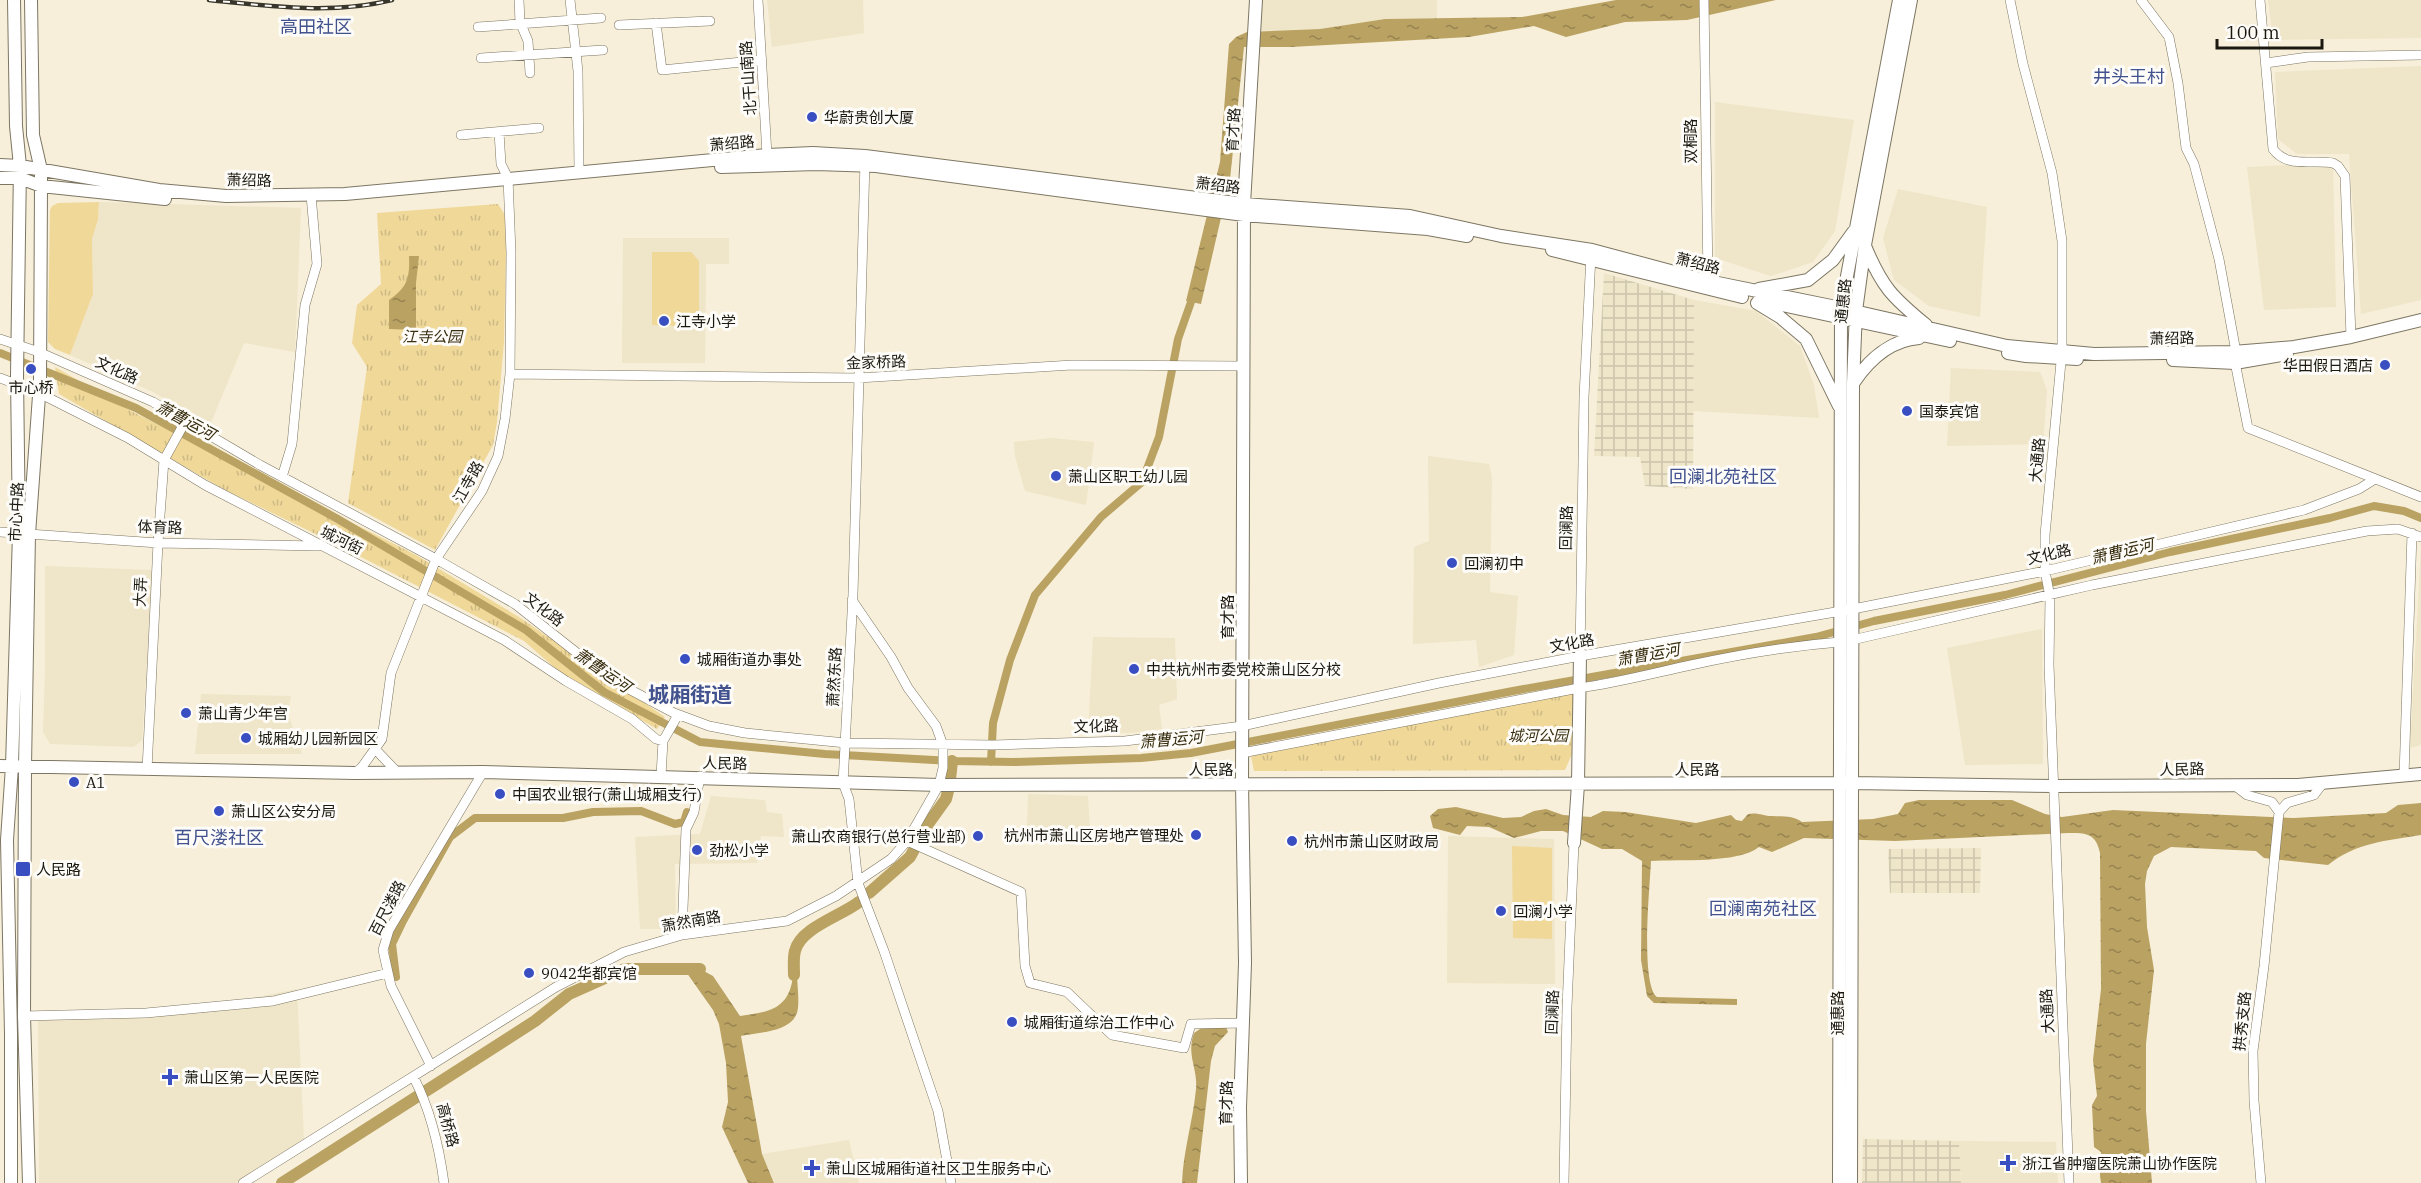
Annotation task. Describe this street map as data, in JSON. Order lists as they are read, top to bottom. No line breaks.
{"streets":{"main road":["育才路","萧绍路","通惠路","市心中路","回澜路","人民路"],"street":["北干山南路","双桐路","金家桥路","文化路","大通路","江寺路","体育路","城河街","大弄","萧然东路","百尺溇路","萧然南路","拱秀支路","高桥路"]},"crossings":[["北干山南路","萧绍路"],["育才路","萧绍路"],["育才路","金家桥路"],["育才路","文化路"],["育才路","人民路"],["双桐路","萧绍路"],["萧绍路","通惠路"],["萧绍路","大通路"],["萧绍路","江寺路"],["萧绍路","回澜路"],["萧绍路","萧然东路"],["通惠路","文化路"],["金家桥路","江寺路"],["金家桥路","萧然东路"],["文化路","大通路"],["文化路","江寺路"],["文化路","回澜路"],["文化路","大弄"],["文化路","萧然东路"],["文化路","萧然南路"],["大通路","人民路"],["江寺路","城河街"],["江寺路","人民路"],["市心中路","体育路"],["市心中路","城河街"],["市心中路","人民路"],["体育路","城河街"],["体育路","大弄"],["回澜路","人民路"],["城河街","大弄"],["大弄","人民路"],["萧然东路","人民路"],["萧然东路","萧然南路"],["人民路","百尺溇路"],["人民路","萧然南路"],["百尺溇路","萧然南路"],["萧然南路","高桥路"]],"districts":["高田社区","井头王村","回澜北苑社区","城厢街道","百尺溇社区","回澜南苑社区"],"water":["萧曹运河"],"parks":["江寺公园","城河公园"],"places":{"other":["华蔚贵创大厦","江寺小学","华田假日酒店","市心桥","国泰宾馆","萧山区职工幼儿园","回澜初中","城厢街道办事处","中共杭州市委党校萧山区分校","萧山青少年宫","城厢幼儿园新园区","A1","中国农业银行(萧山城厢支行)","萧山区公安分局","杭州市萧山区房地产管理处","萧山农商银行(总行营业部)","杭州市萧山区财政局","劲松小学","回澜小学","9042华都宾馆","城厢街道综治工作中心"],"transit":["人民路"],"health":["萧山区第一人民医院","浙江省肿瘤医院萧山协作医院","萧山区城厢街道社区卫生服务中心"]},"scale_bar":"100 m"}
